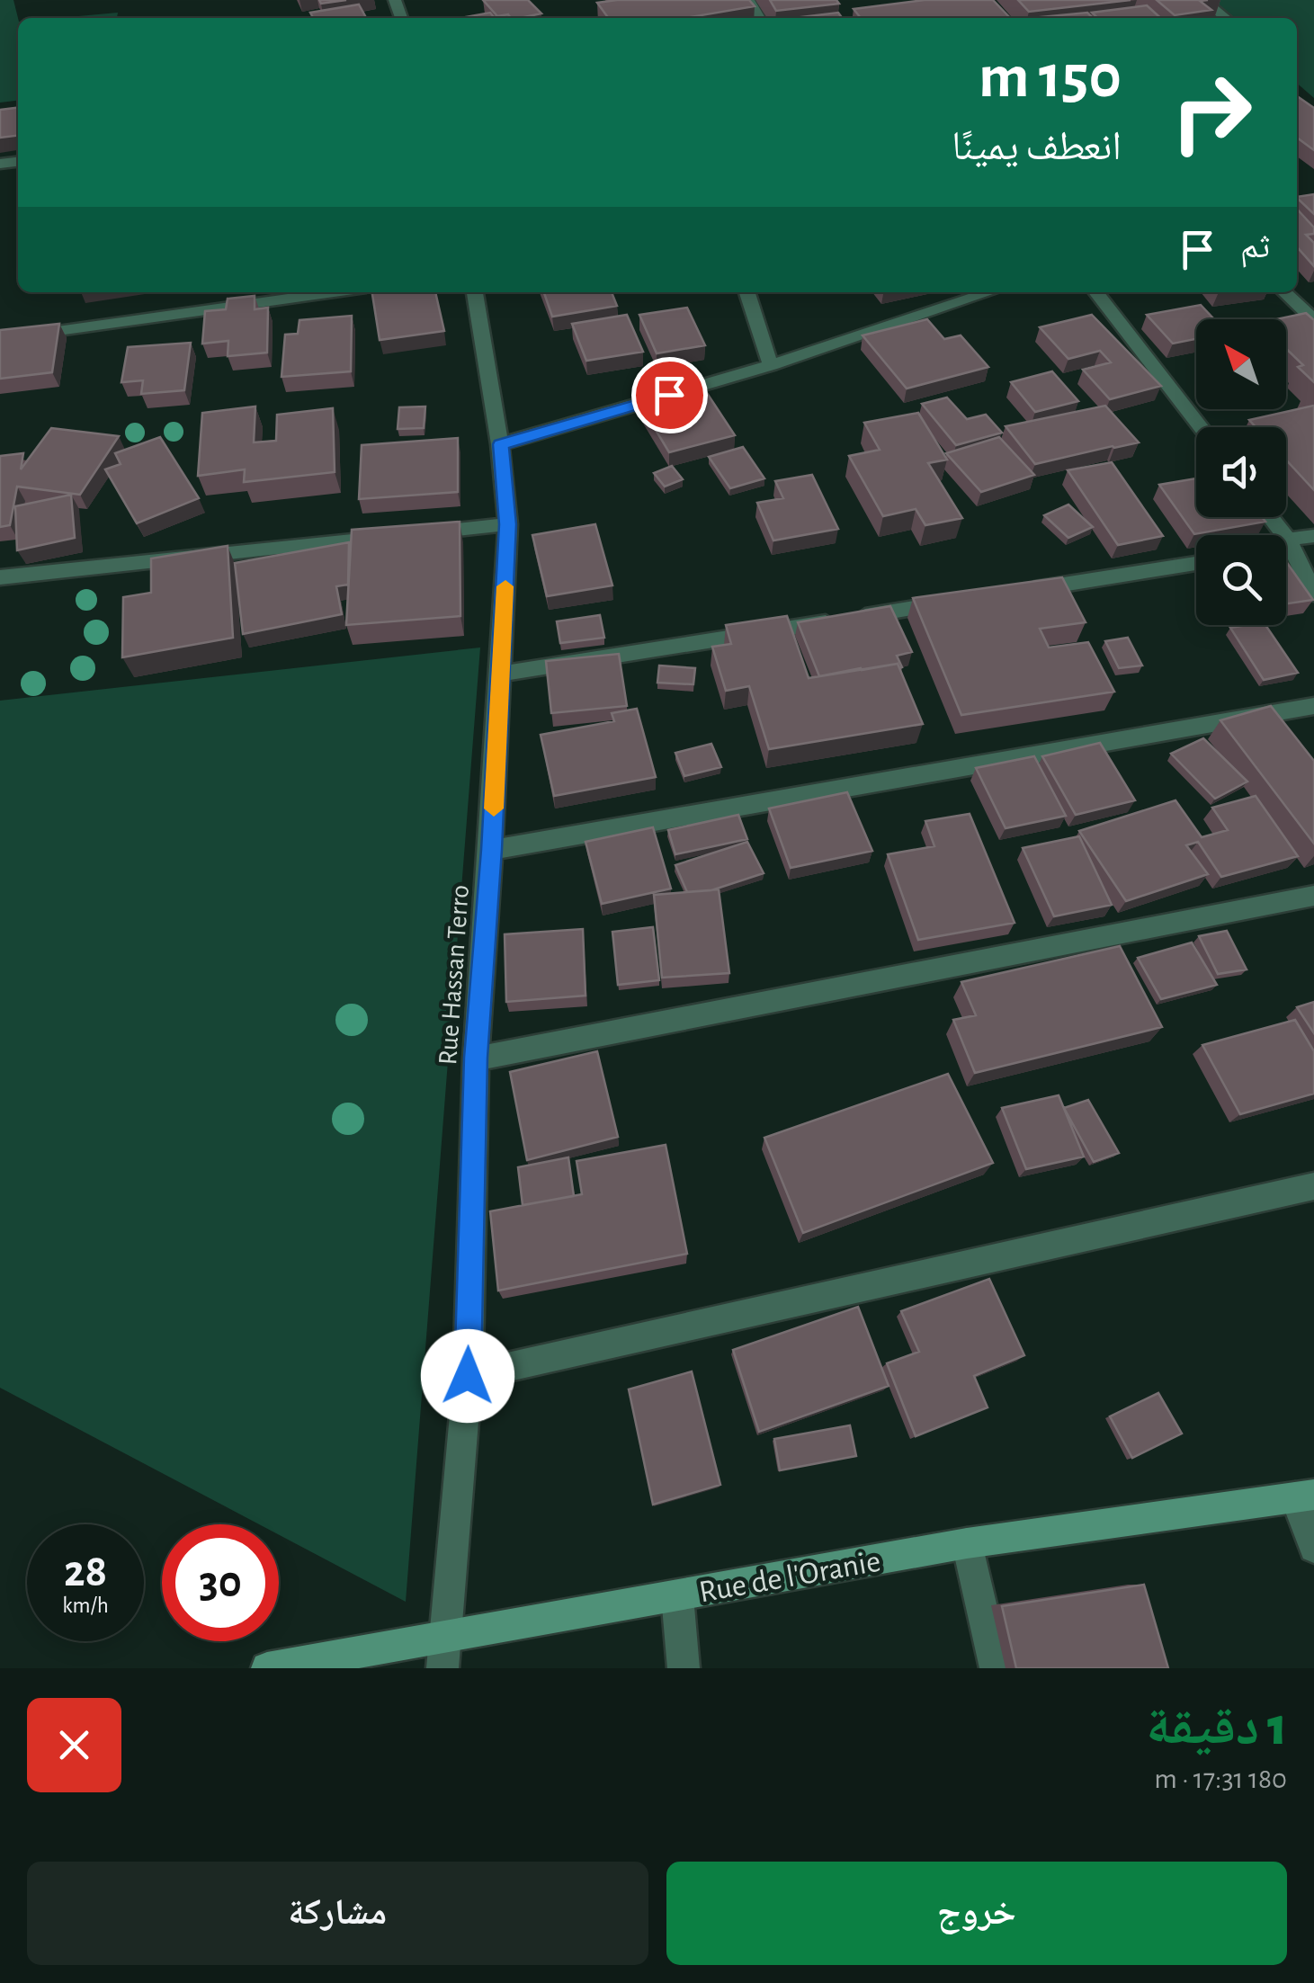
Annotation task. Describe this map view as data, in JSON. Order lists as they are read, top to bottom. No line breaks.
{"streets":{"street":["Rue Hassan Terro","Rue de l'Oranie"]},"crossings":[["Rue Hassan Terro","Rue de l'Oranie"]],"north":"top left","page":{"turn":["150 m","انعطف يمينًا"],"then":"ثم","speed":"28 km/h","limit":"30","heading":["1 دقيقة","180 m · 17:31"],"buttons":["خروج","مشاركة"]}}
